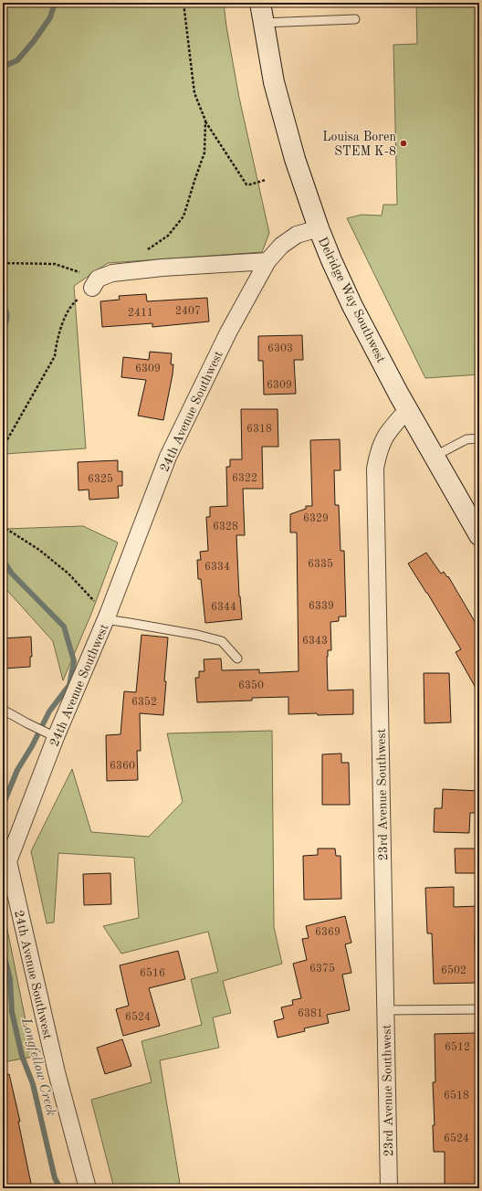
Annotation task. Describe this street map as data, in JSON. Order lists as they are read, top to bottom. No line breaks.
{"streets":{"main road":["Delridge Way Southwest"],"street":["24th Avenue Southwest","23rd Avenue Southwest"]},"crossings":[["Delridge Way Southwest","24th Avenue Southwest"],["Delridge Way Southwest","23rd Avenue Southwest"]],"water":["Longfellow Creek"],"places":["Louisa Boren STEM K-8"],"house_numbers":["2407","2411","6303","6309","6309","6318","6322","6325","6329","6328","6335","6334","6339","6344","6343","6350","6352","6360","6369","6375","6502","6516","6381","6524","6512","6518","6524"]}
